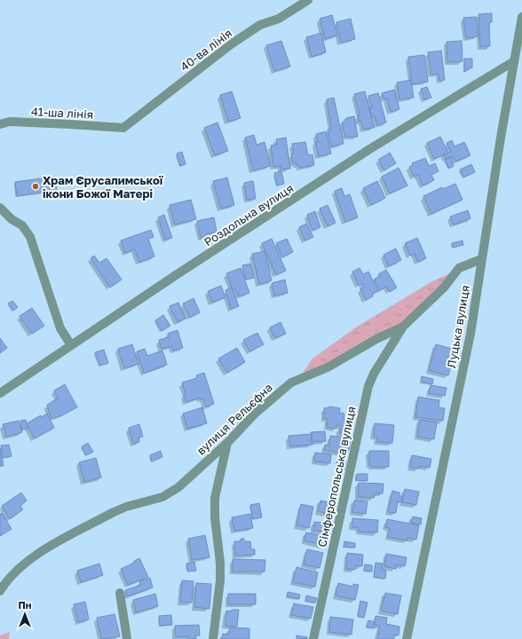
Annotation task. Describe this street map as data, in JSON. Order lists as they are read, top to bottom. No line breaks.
{"streets":{"street":["40-ва лінія","41-ша лінія","Роздольна вулиця","Луцька вулиця","вулиця Рельєфна","Сімферопольська вулиця"]},"crossings":[["40-ва лінія","41-ша лінія"],["Роздольна вулиця","Луцька вулиця"],["Луцька вулиця","вулиця Рельєфна"],["вулиця Рельєфна","Сімферопольська вулиця"]],"places":["Храм Єрусалимської ікони Божої Матері"],"north":"top"}
